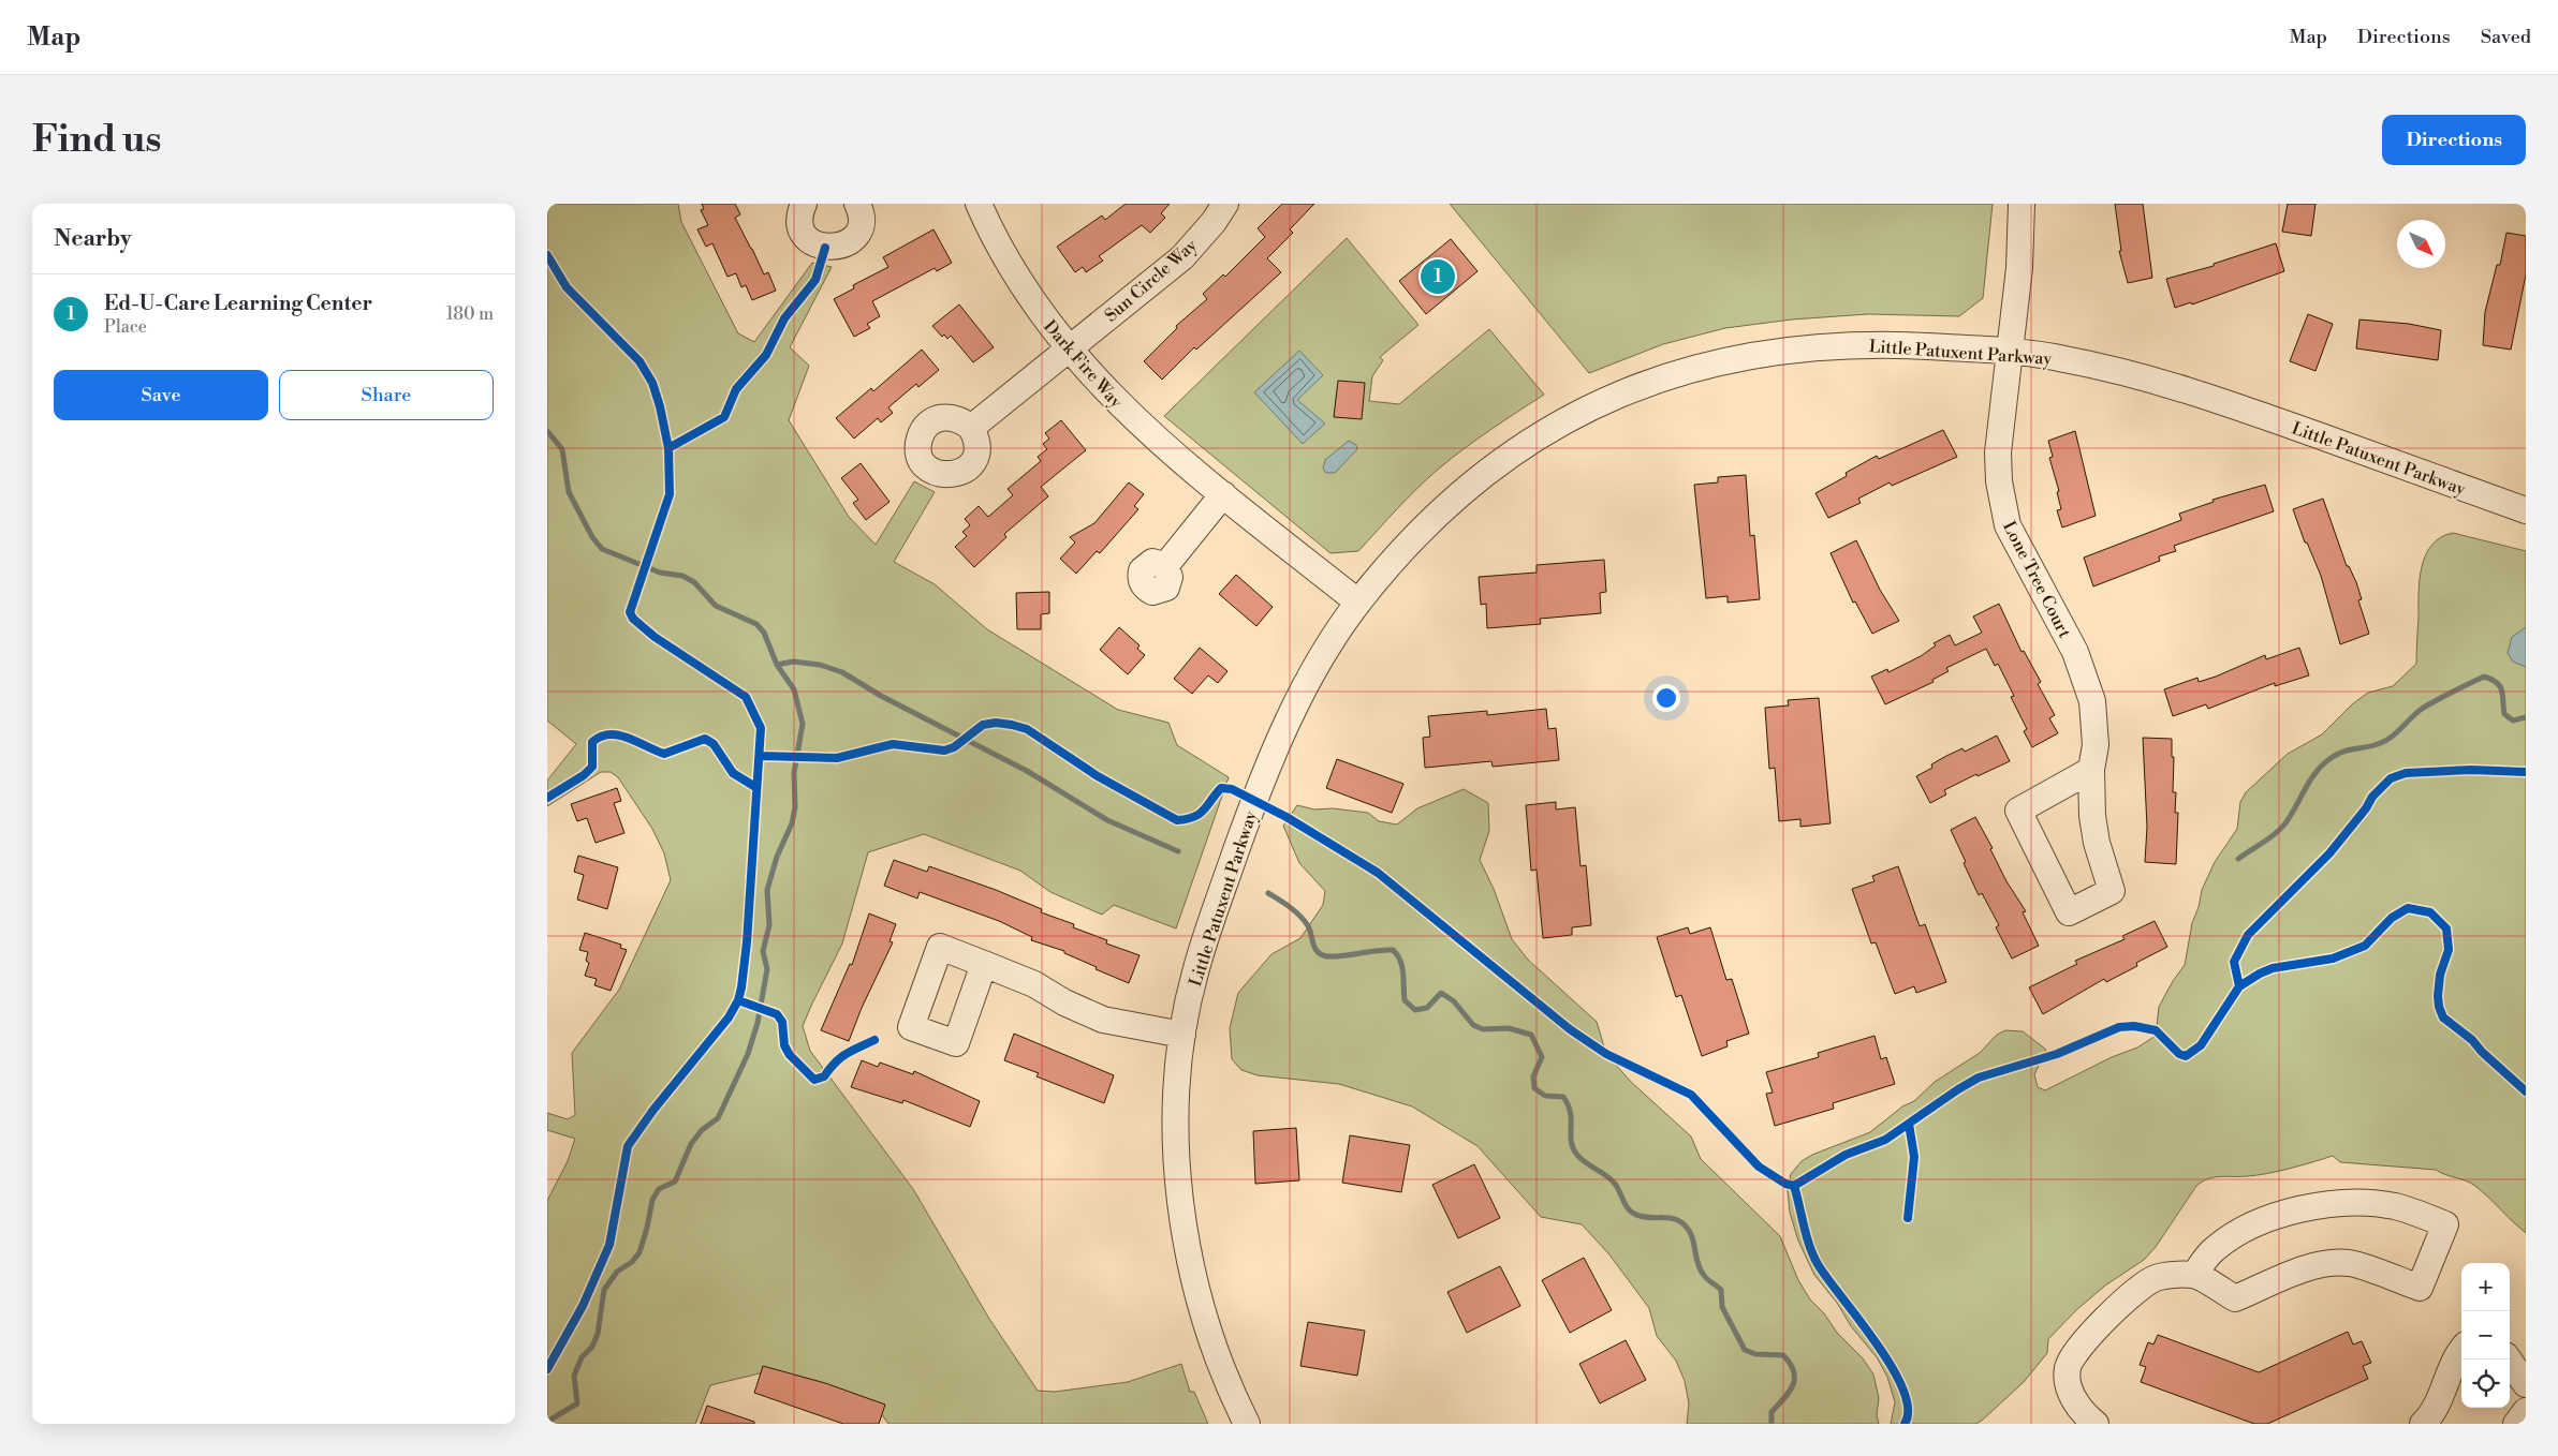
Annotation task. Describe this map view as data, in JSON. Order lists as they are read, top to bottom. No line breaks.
{"streets":{"street":["Sun Circle Way","Little Patuxent Parkway","Dark Fire Way","Lone Tree Court"]},"crossings":[["Sun Circle Way","Dark Fire Way"],["Little Patuxent Parkway","Dark Fire Way"],["Little Patuxent Parkway","Lone Tree Court"]],"north":"bottom right","page":{"header":"Map","nav":["Map","Directions","Saved"],"buttons":["Directions",["Save","Share"]],"title":"Find us","heading":"Nearby","pins":"1","list":[{"mark":"1","name":"Ed-U-Care Learning Center","note":"Place","value":"180 m"}],"map_buttons":["+","−"]}}
